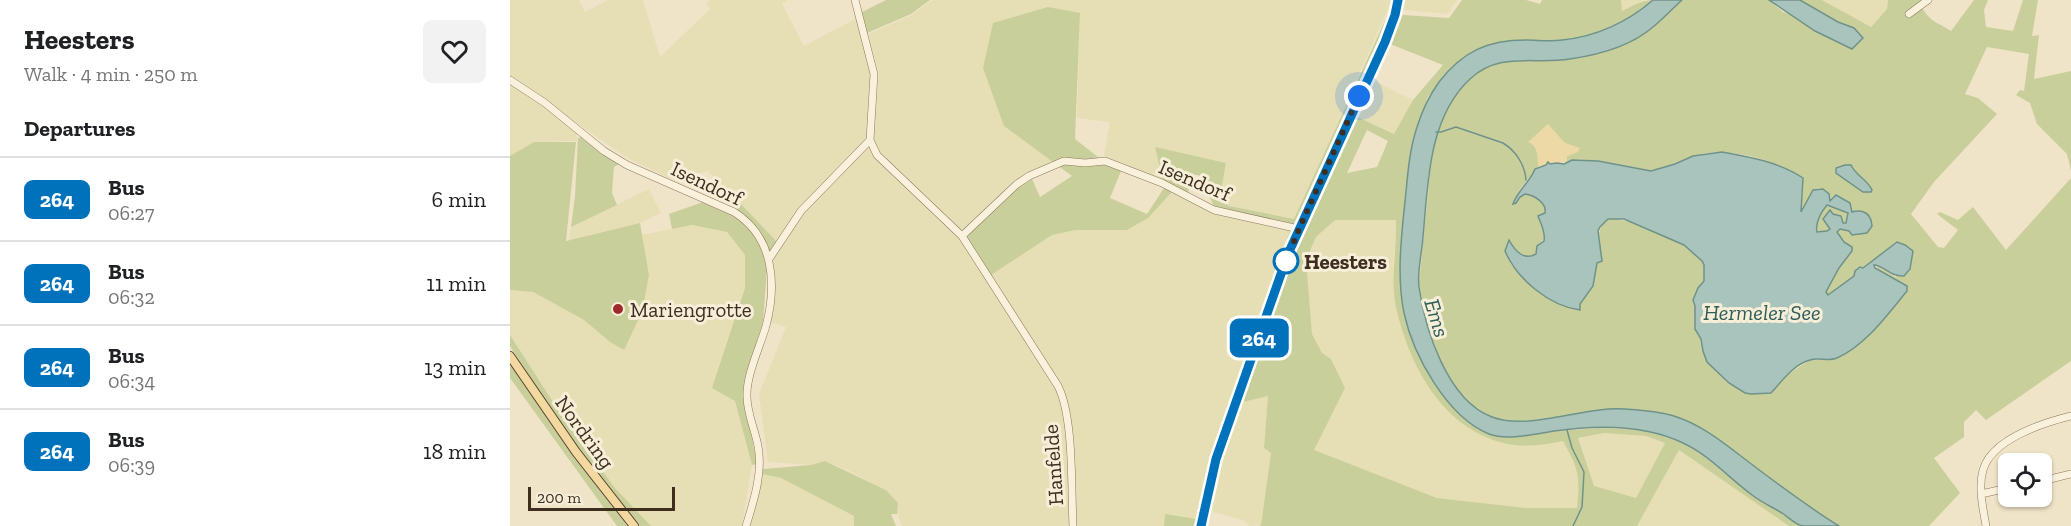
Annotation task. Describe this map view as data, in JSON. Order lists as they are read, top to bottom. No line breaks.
{"streets":{"main road":["Nordring"],"street":["Isendorf","Hanfelde"]},"crossings":[["Isendorf","Hanfelde"]],"water":["Hermeler See","Ems"],"places":["Heesters","Mariengrotte"],"lines":["bus line 264"],"scale_bar":"200 m","page":{"heading":[["Heesters","Walk · 4 min · 250 m"],"Departures"],"on_map":"264","list":[{"mark":"264","name":"Bus","note":"06:27","value":"6 min"},{"mark":"264","name":"Bus","note":"06:32","value":"11 min"},{"mark":"264","name":"Bus","note":"06:34","value":"13 min"},{"mark":"264","name":"Bus","note":"06:39","value":"18 min"}],"scale":"200 m"}}
